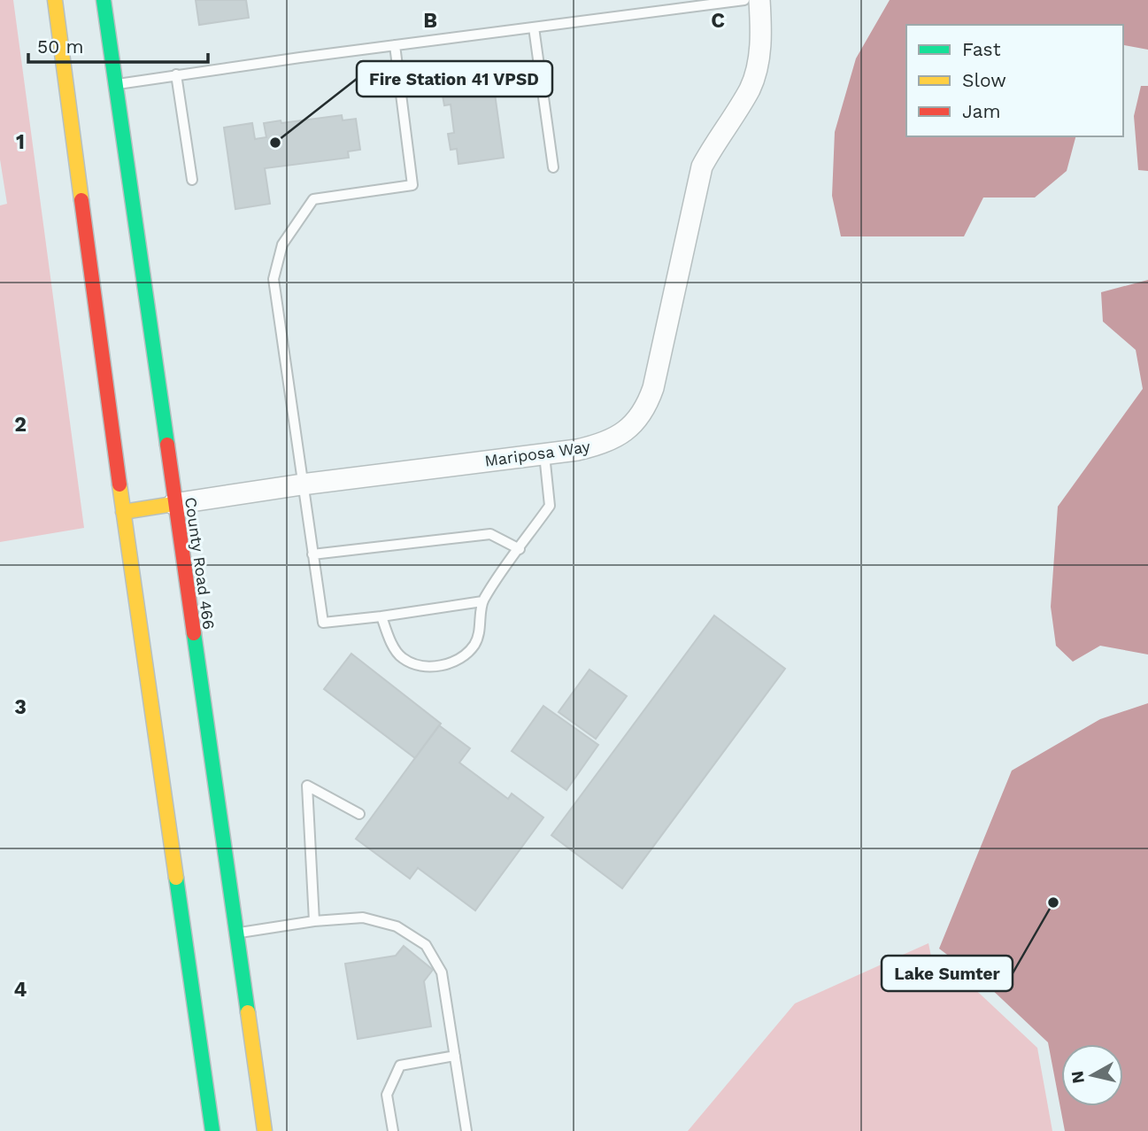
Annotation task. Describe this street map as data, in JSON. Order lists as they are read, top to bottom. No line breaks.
{"streets":{"main road":["County Road 466"],"street":["Mariposa Way"]},"crossings":[["Mariposa Way","County Road 466"]],"places":["Fire Station 41 VPSD","Lake Sumter"],"legend":["Fast","Slow","Jam"],"scale_bar":"50 m","north":"left","grid":{"columns":["B","C"],"rows":["1","2","3","4"]}}
